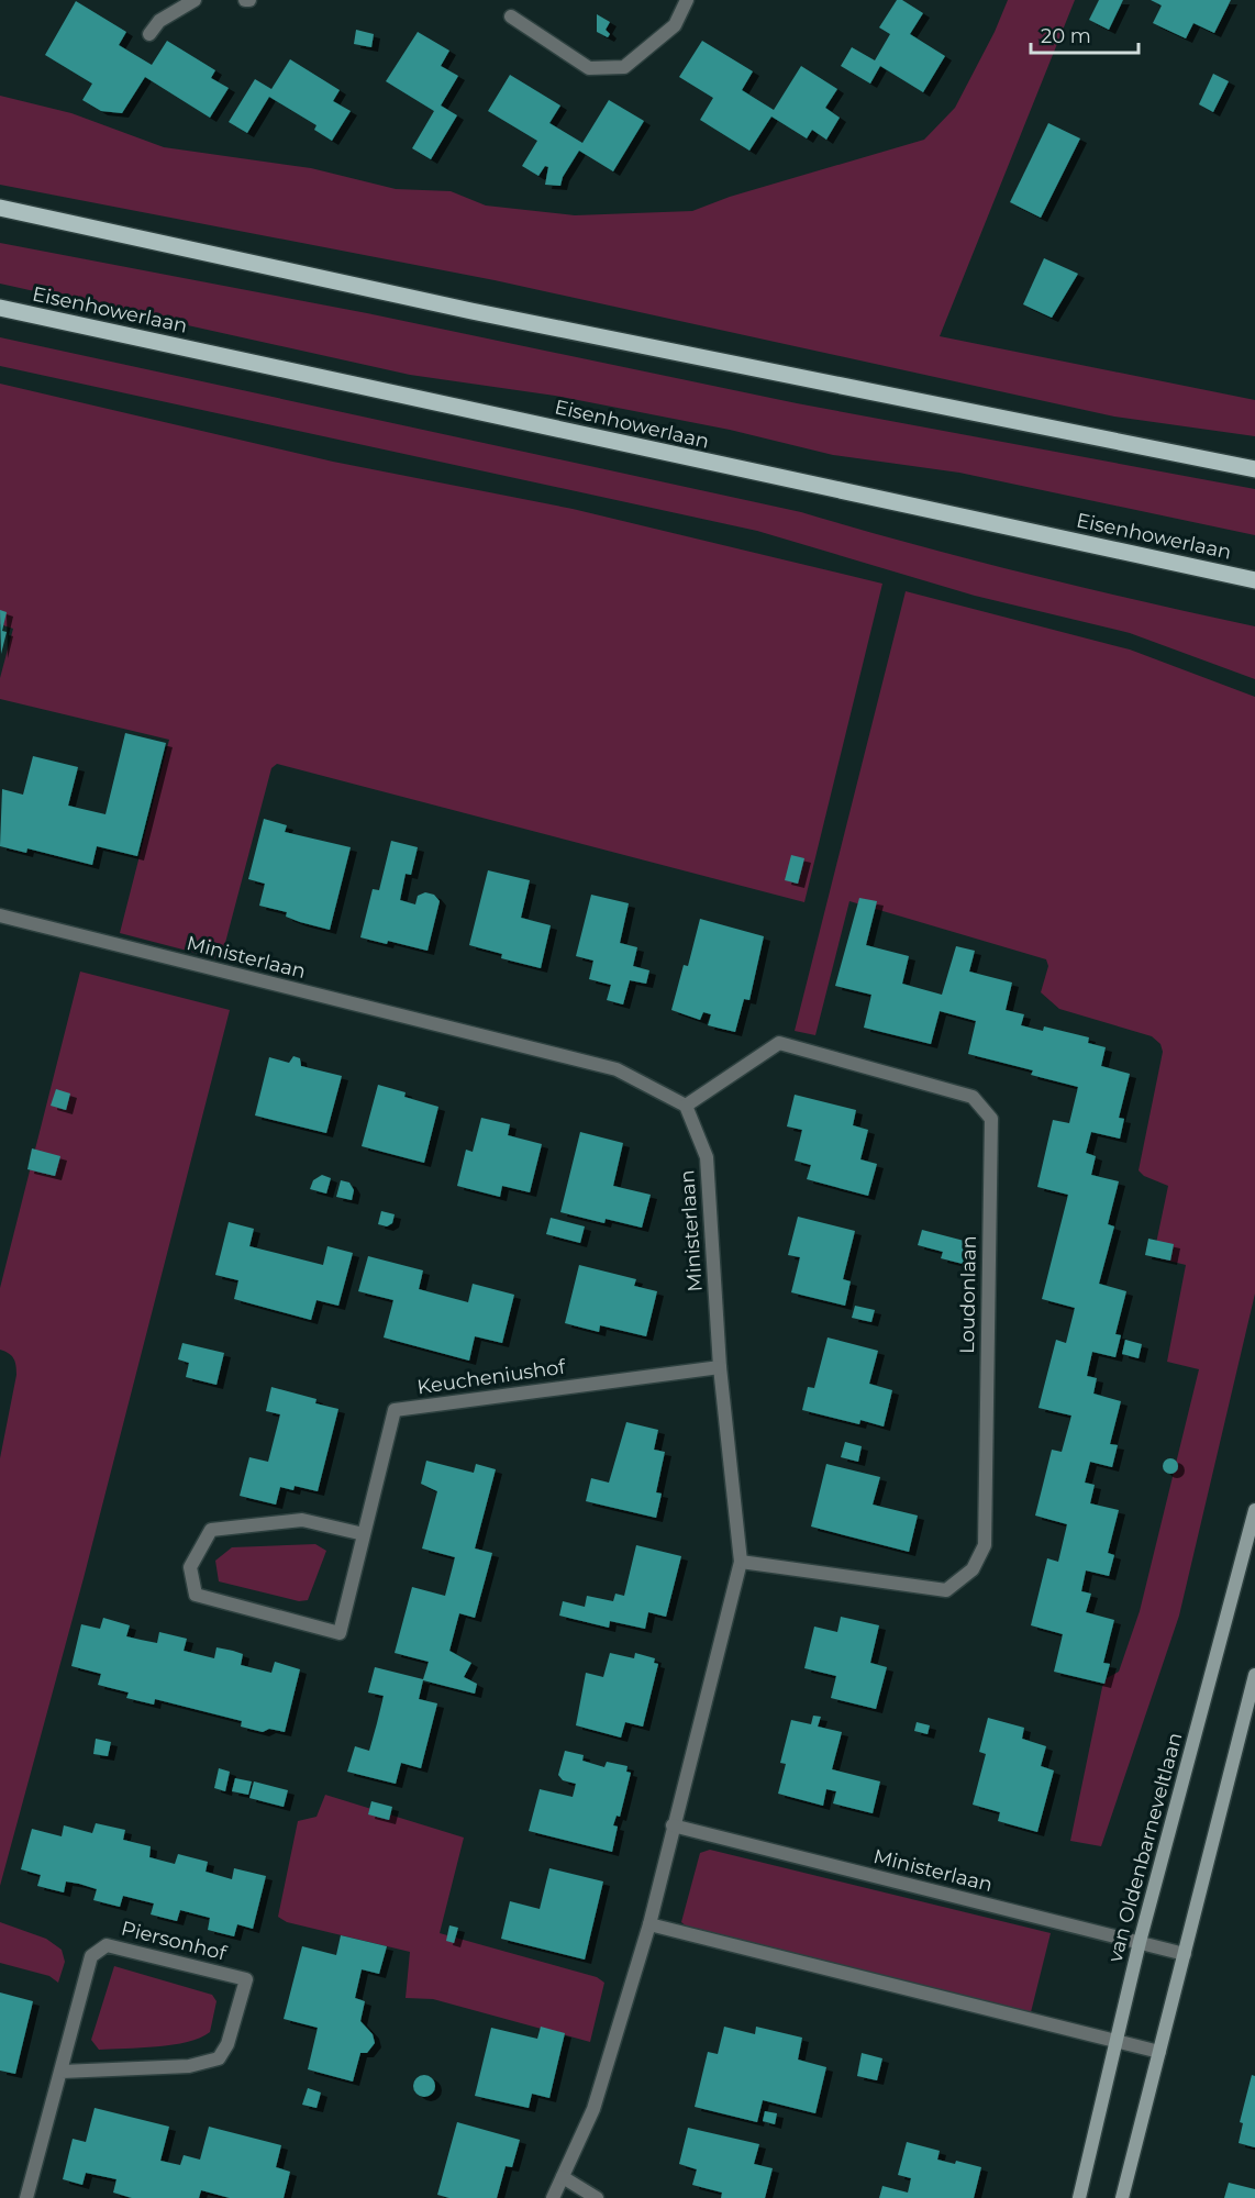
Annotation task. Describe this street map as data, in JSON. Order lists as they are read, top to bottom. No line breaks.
{"streets":{"main road":["Eisenhowerlaan","van Oldenbarneveltlaan"],"street":["Ministerlaan","Loudonlaan","Keucheniushof","Piersonhof"]},"crossings":[["Ministerlaan","Loudonlaan"],["Ministerlaan","Keucheniushof"],["Ministerlaan","van Oldenbarneveltlaan"]],"scale_bar":"20 m"}
